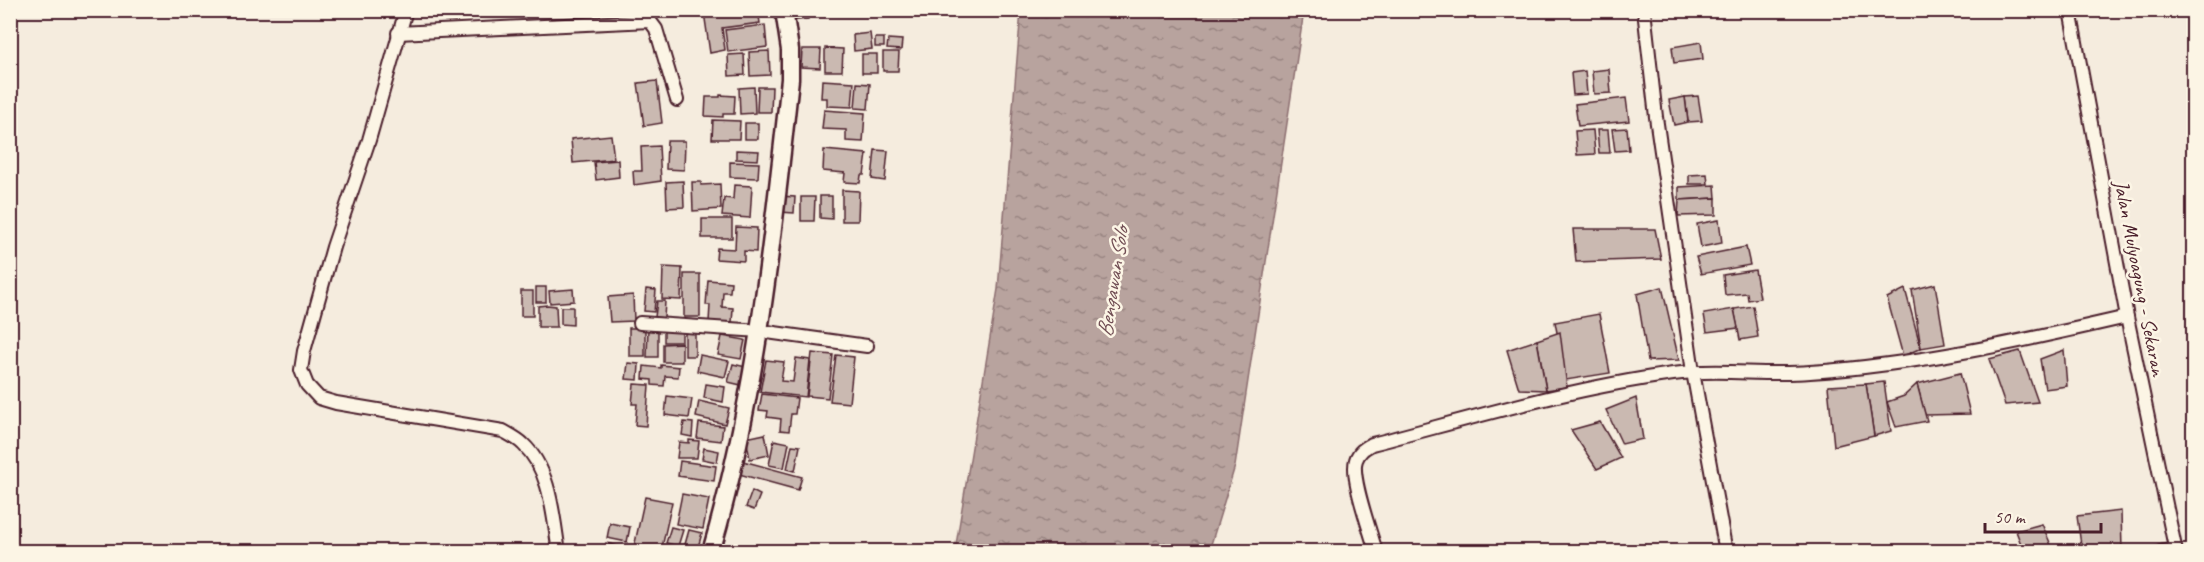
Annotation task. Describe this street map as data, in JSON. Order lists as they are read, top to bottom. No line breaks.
{"streets":{"street":["Jalan Mulyoagung - Sekaran"]},"water":["Bengawan Solo"],"scale_bar":"50 m"}
